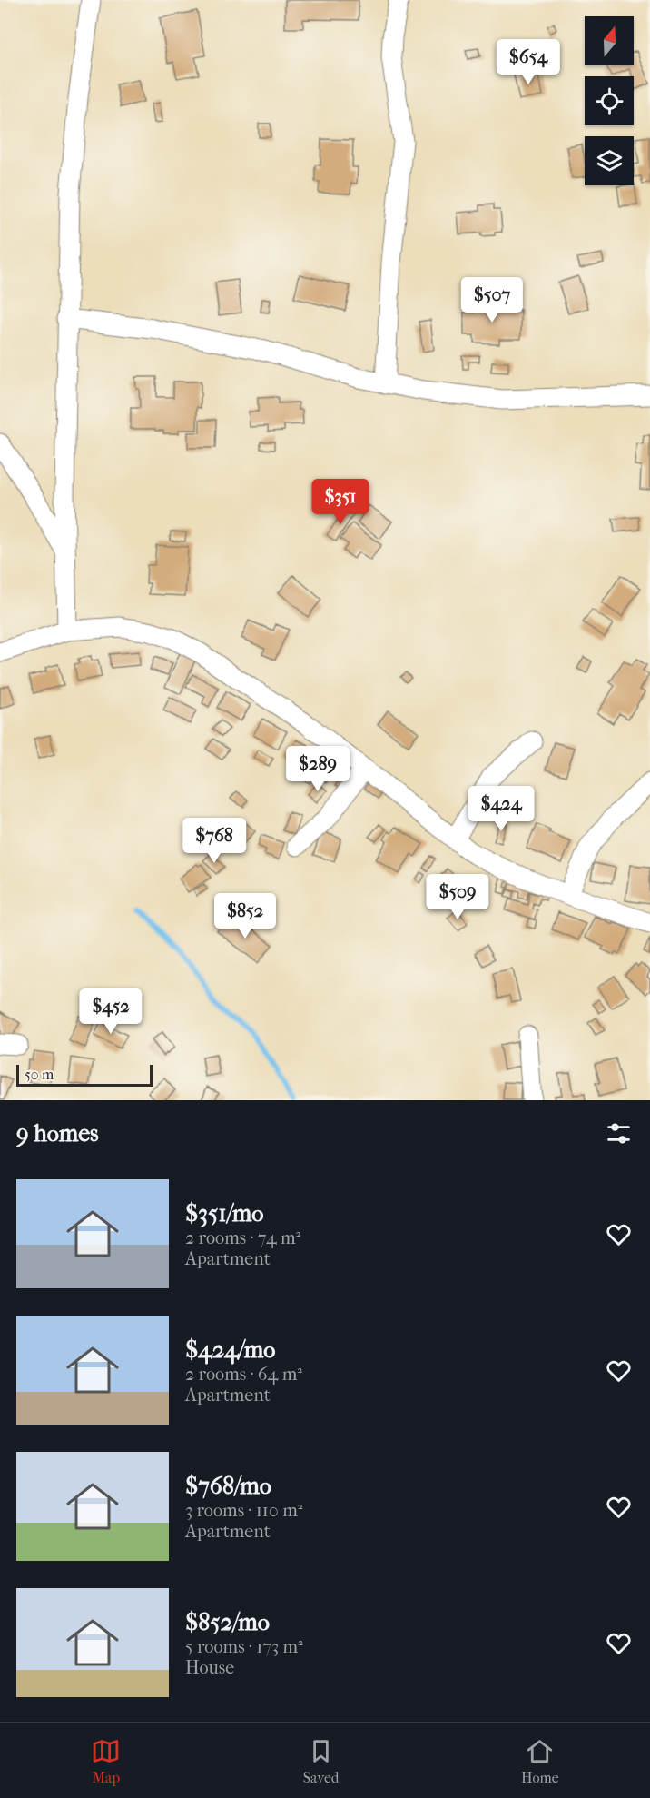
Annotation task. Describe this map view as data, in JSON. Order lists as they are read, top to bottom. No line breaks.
{"scale_bar":"50 m","north":"top","page":{"price":["$654","$507","$351","$289","$424","$768","$509","$852","$452"],"scale":"50 m","heading":"9 homes","list":[{"name":"$351/mo","note":"2 rooms · 74 m² · Apartment"},{"name":"$424/mo","note":"2 rooms · 64 m² · Apartment"},{"name":"$768/mo","note":"3 rooms · 110 m² · Apartment"},{"name":"$852/mo","note":"5 rooms · 173 m² · House"}],"tabs":["Map","Saved","Home"]}}
